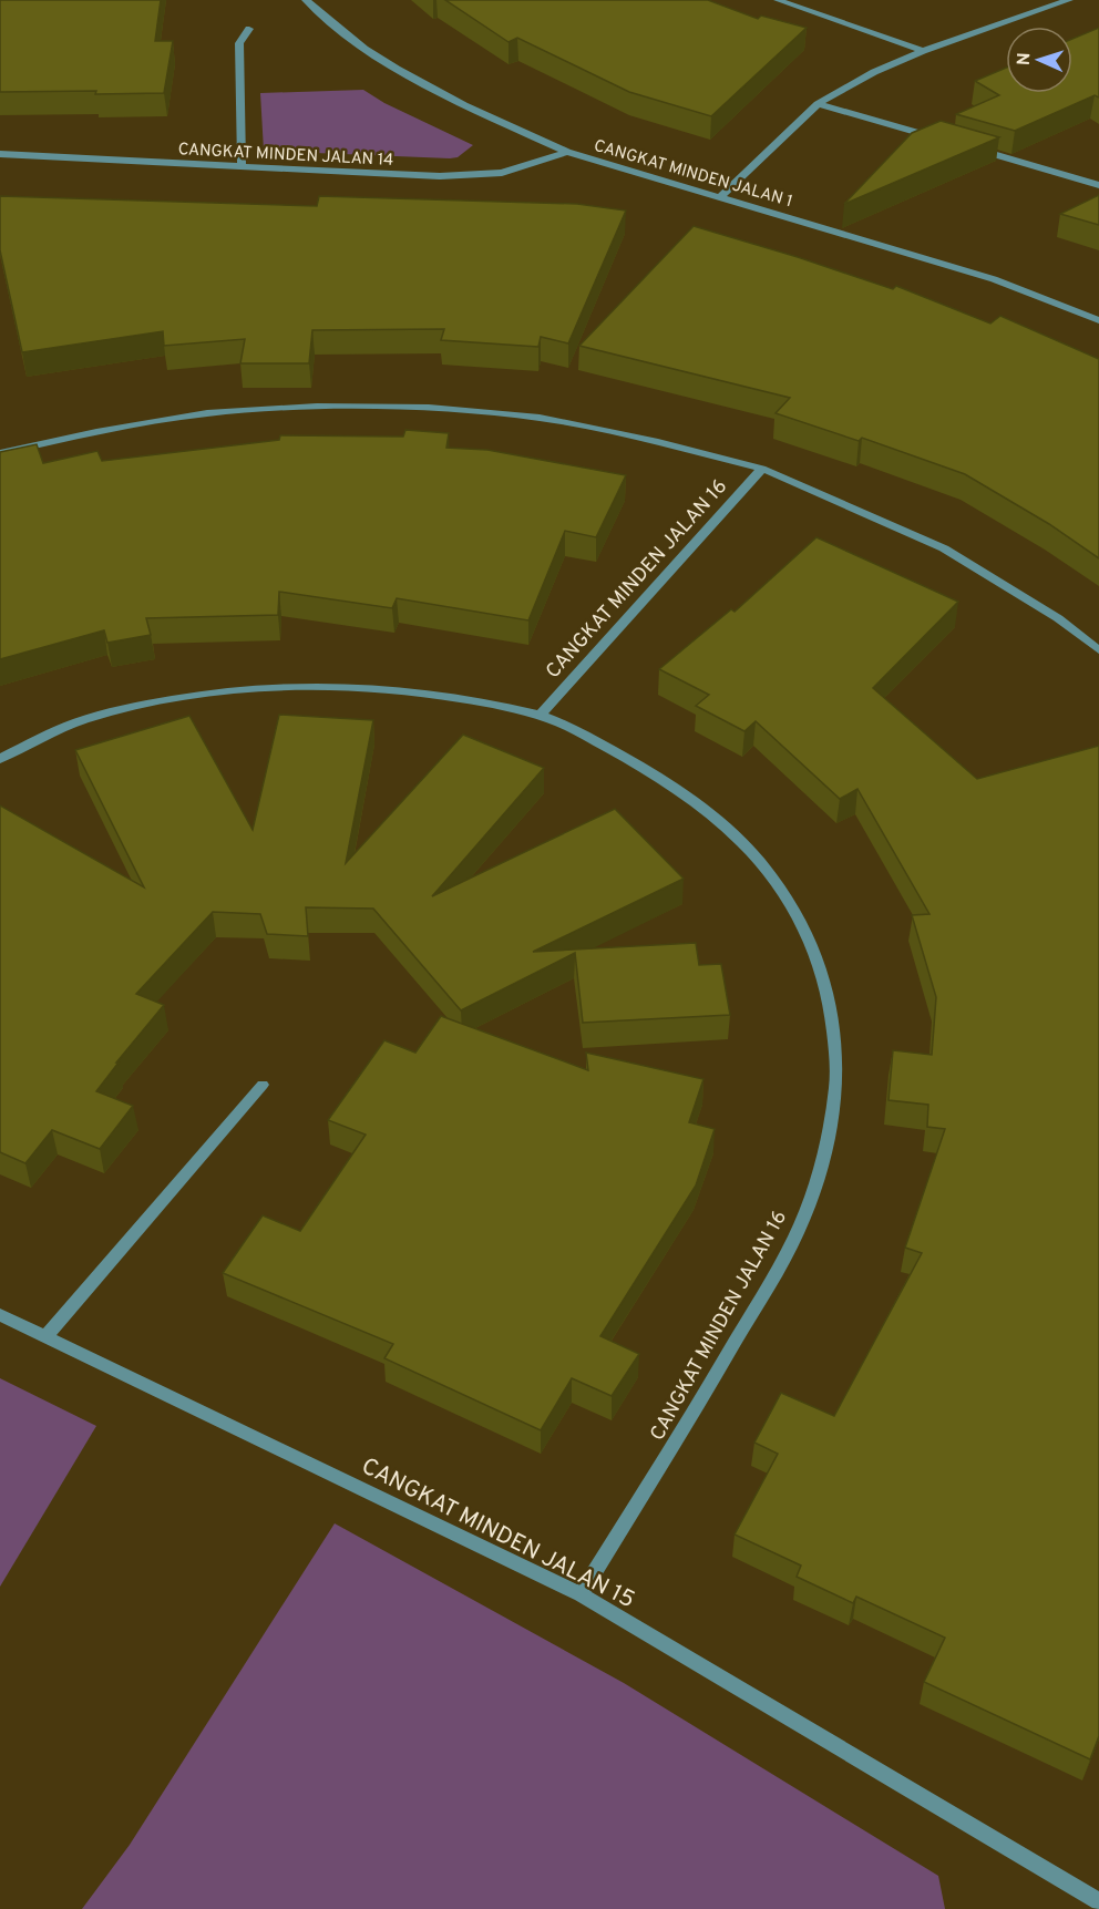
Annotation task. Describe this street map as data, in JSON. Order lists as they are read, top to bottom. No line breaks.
{"streets":{"street":["CANGKAT MINDEN JALAN 14","CANGKAT MINDEN JALAN 1","CANGKAT MINDEN JALAN 16","CANGKAT MINDEN JALAN 15"]},"crossings":[["CANGKAT MINDEN JALAN 14","CANGKAT MINDEN JALAN 1"],["CANGKAT MINDEN JALAN 16","CANGKAT MINDEN JALAN 15"]],"north":"left"}
